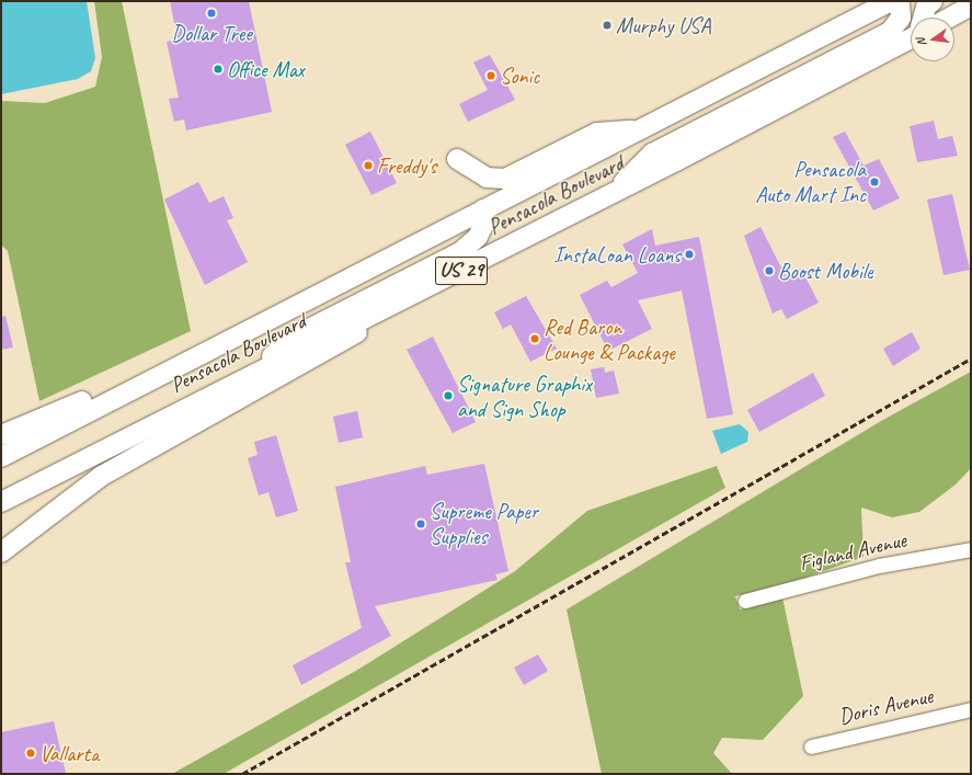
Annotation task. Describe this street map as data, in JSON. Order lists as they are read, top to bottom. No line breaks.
{"streets":{"highway":["Pensacola Boulevard","US 29"],"street":["Figland Avenue","Doris Avenue"]},"places":["Dollar Tree","Murphy USA","Office Max","Sonic","Freddy's","Pensacola Auto Mart Inc","InstaLoan Loans","Boost Mobile","Red Baron Lounge & Package","Signature Graphix and Sign Shop","Supreme Paper Supplies","Vallarta"],"north":"left"}
